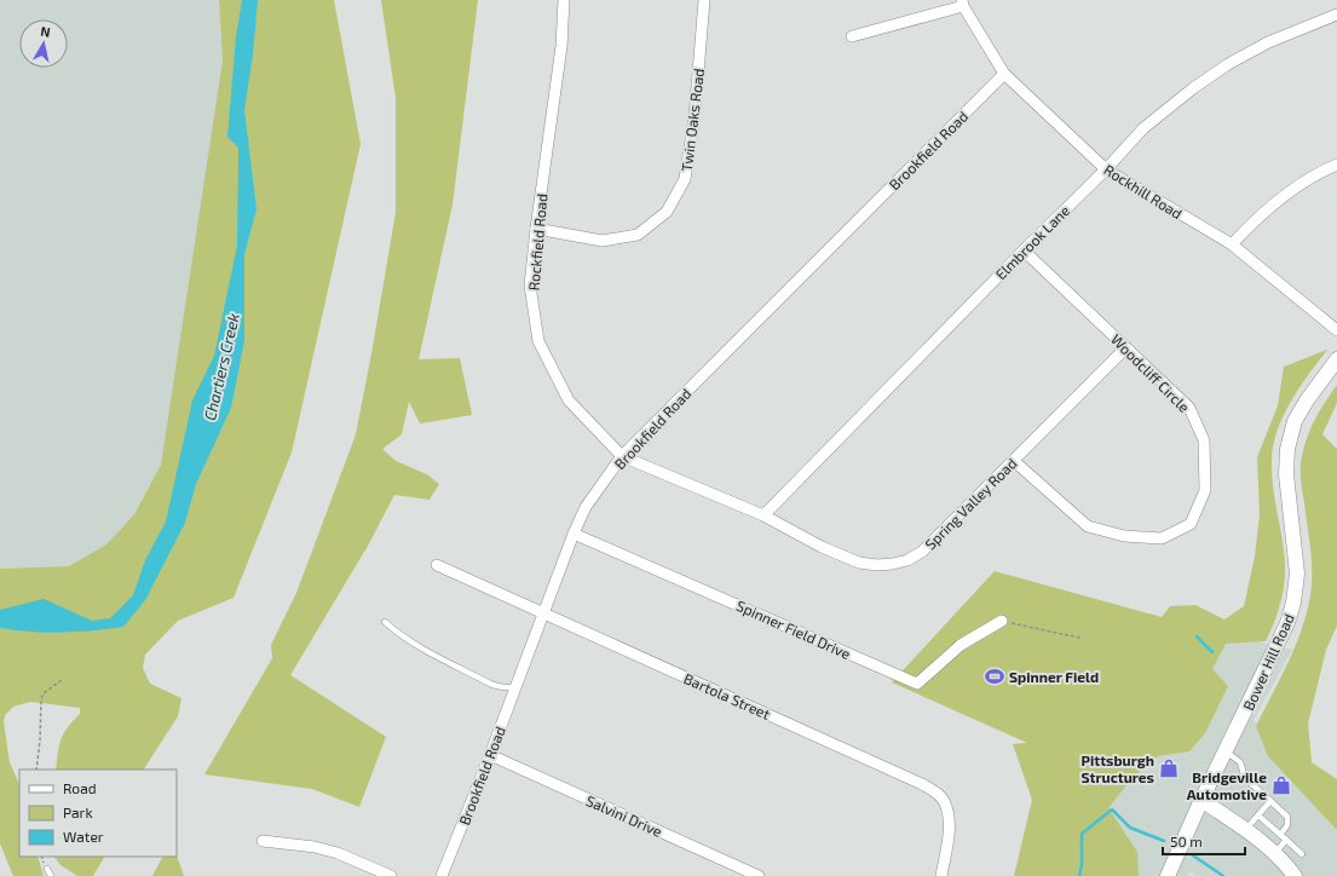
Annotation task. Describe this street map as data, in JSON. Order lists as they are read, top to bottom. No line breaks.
{"streets":{"main road":["Bower Hill Road"],"street":["Twin Oaks Road","Brookfield Road","Rockhill Road","Rockfield Road","Elmbrook Lane","Woodcliff Circle","Spring Valley Road","Spinner Field Drive","Bartola Street","Salvini Drive"]},"crossings":[["Twin Oaks Road","Rockfield Road"],["Brookfield Road","Rockhill Road"],["Brookfield Road","Rockfield Road"],["Brookfield Road","Spring Valley Road"],["Brookfield Road","Spinner Field Drive"],["Brookfield Road","Bartola Street"],["Brookfield Road","Salvini Drive"],["Rockhill Road","Elmbrook Lane"],["Rockfield Road","Spring Valley Road"],["Elmbrook Lane","Woodcliff Circle"],["Elmbrook Lane","Spring Valley Road"],["Woodcliff Circle","Spring Valley Road"]],"water":["Chartiers Creek"],"places":{"sports":["Spinner Field"],"shop":["Pittsburgh Structures","Bridgeville Automotive"]},"legend":["Road","Park","Water"],"scale_bar":"50 m","north":"top"}
